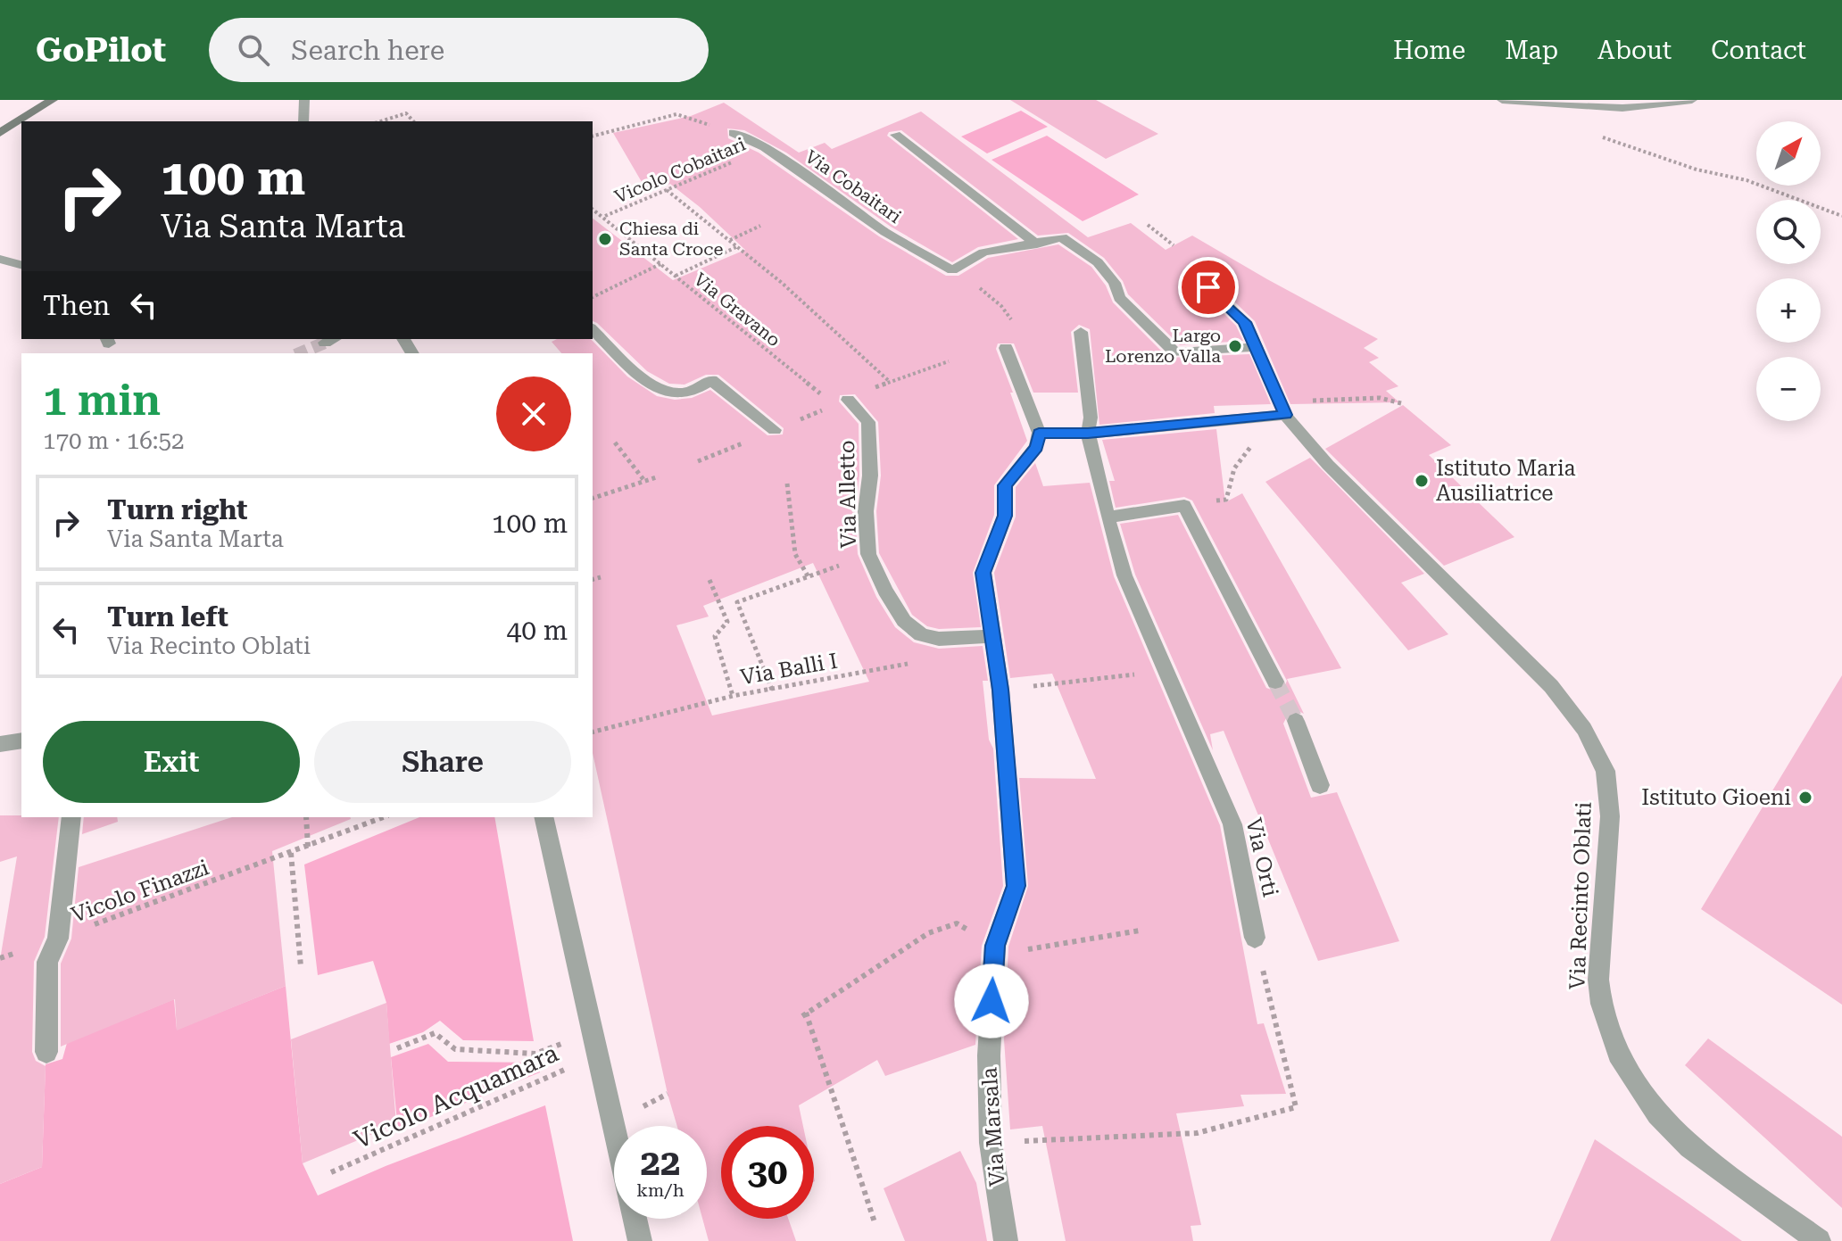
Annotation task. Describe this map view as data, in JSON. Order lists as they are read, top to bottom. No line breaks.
{"streets":{"street":["Via Cobaitari","Via Alletto","Via Orti","Via Recinto Oblati","Via Marsala"],"path":["Vicolo Cobaitari","Via Gravano","Via Balli I","Vicolo Finazzi","Vicolo Acquamara"]},"crossings":[["Vicolo Cobaitari","Via Cobaitari"],["Vicolo Cobaitari","Via Gravano"],["Via Alletto","Via Marsala"]],"places":["Chiesa di Santa Croce","Largo Lorenzo Valla","Istituto Maria Ausiliatrice","Istituto Gioeni"],"north":"top right","page":{"header":"GoPilot","search":"Search here","nav":["Home","Map","About","Contact"],"map_buttons":["+","−"],"turn":["100 m","Via Santa Marta"],"then":"Then","heading":["1 min","170 m · 16:52"],"list":[{"name":"Turn right","note":"Via Santa Marta","value":"100 m"},{"name":"Turn left","note":"Via Recinto Oblati","value":"40 m"}],"buttons":["Exit","Share"],"speed":"22 km/h","limit":"30"}}
